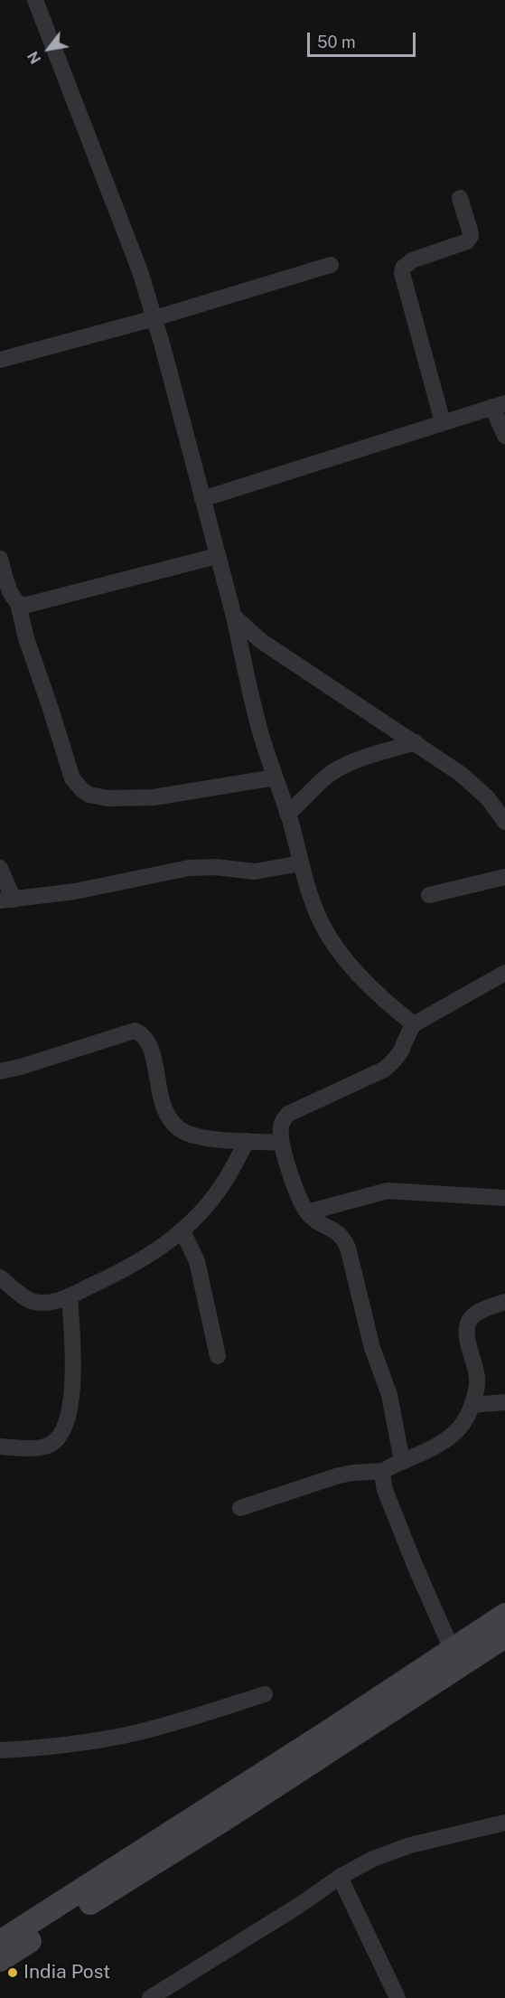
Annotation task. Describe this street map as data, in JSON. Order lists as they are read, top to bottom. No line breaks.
{"places":["India Post"],"scale_bar":"50 m","north":"bottom left"}
